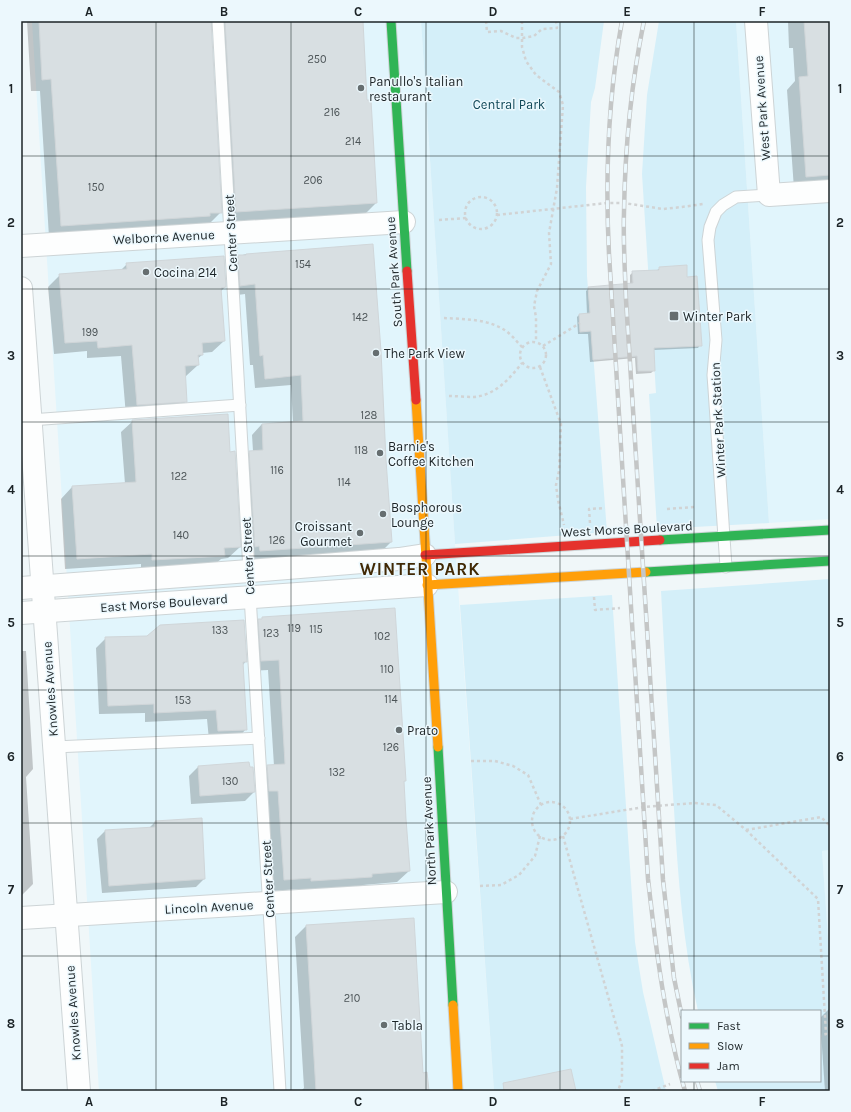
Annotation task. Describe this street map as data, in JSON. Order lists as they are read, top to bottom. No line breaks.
{"streets":{"street":["West Park Avenue","Center Street","Welborne Avenue","South Park Avenue","West Morse Boulevard","East Morse Boulevard","Knowles Avenue","North Park Avenue","Lincoln Avenue"],"lane":["Winter Park Station"]},"crossings":[["West Park Avenue","Winter Park Station"],["Center Street","Welborne Avenue"],["Center Street","East Morse Boulevard"],["Center Street","Lincoln Avenue"],["Welborne Avenue","South Park Avenue"],["South Park Avenue","West Morse Boulevard"],["South Park Avenue","East Morse Boulevard"],["South Park Avenue","North Park Avenue"],["Winter Park Station","West Morse Boulevard"],["West Morse Boulevard","East Morse Boulevard"],["West Morse Boulevard","North Park Avenue"],["East Morse Boulevard","Knowles Avenue"],["East Morse Boulevard","North Park Avenue"],["Knowles Avenue","Lincoln Avenue"],["North Park Avenue","Lincoln Avenue"]],"districts":["WINTER PARK"],"parks":["Central Park"],"places":{"other":["Panullo's Italian restaurant","Cocina 214","The Park View","Barnie's Coffee Kitchen","Bosphorous Lounge","Croissant Gourmet","Prato","Tabla"],"transit":["Winter Park"]},"house_numbers":["250","216","214","206","150","154","142","199","128","118","116","122","114","140","126","119","115","133","123","102","110","114","153","126","132","130","210"],"legend":["Fast","Slow","Jam"],"grid":{"columns":["A","B","C","D","E","F"],"rows":["1","2","3","4","5","6","7","8"]}}
